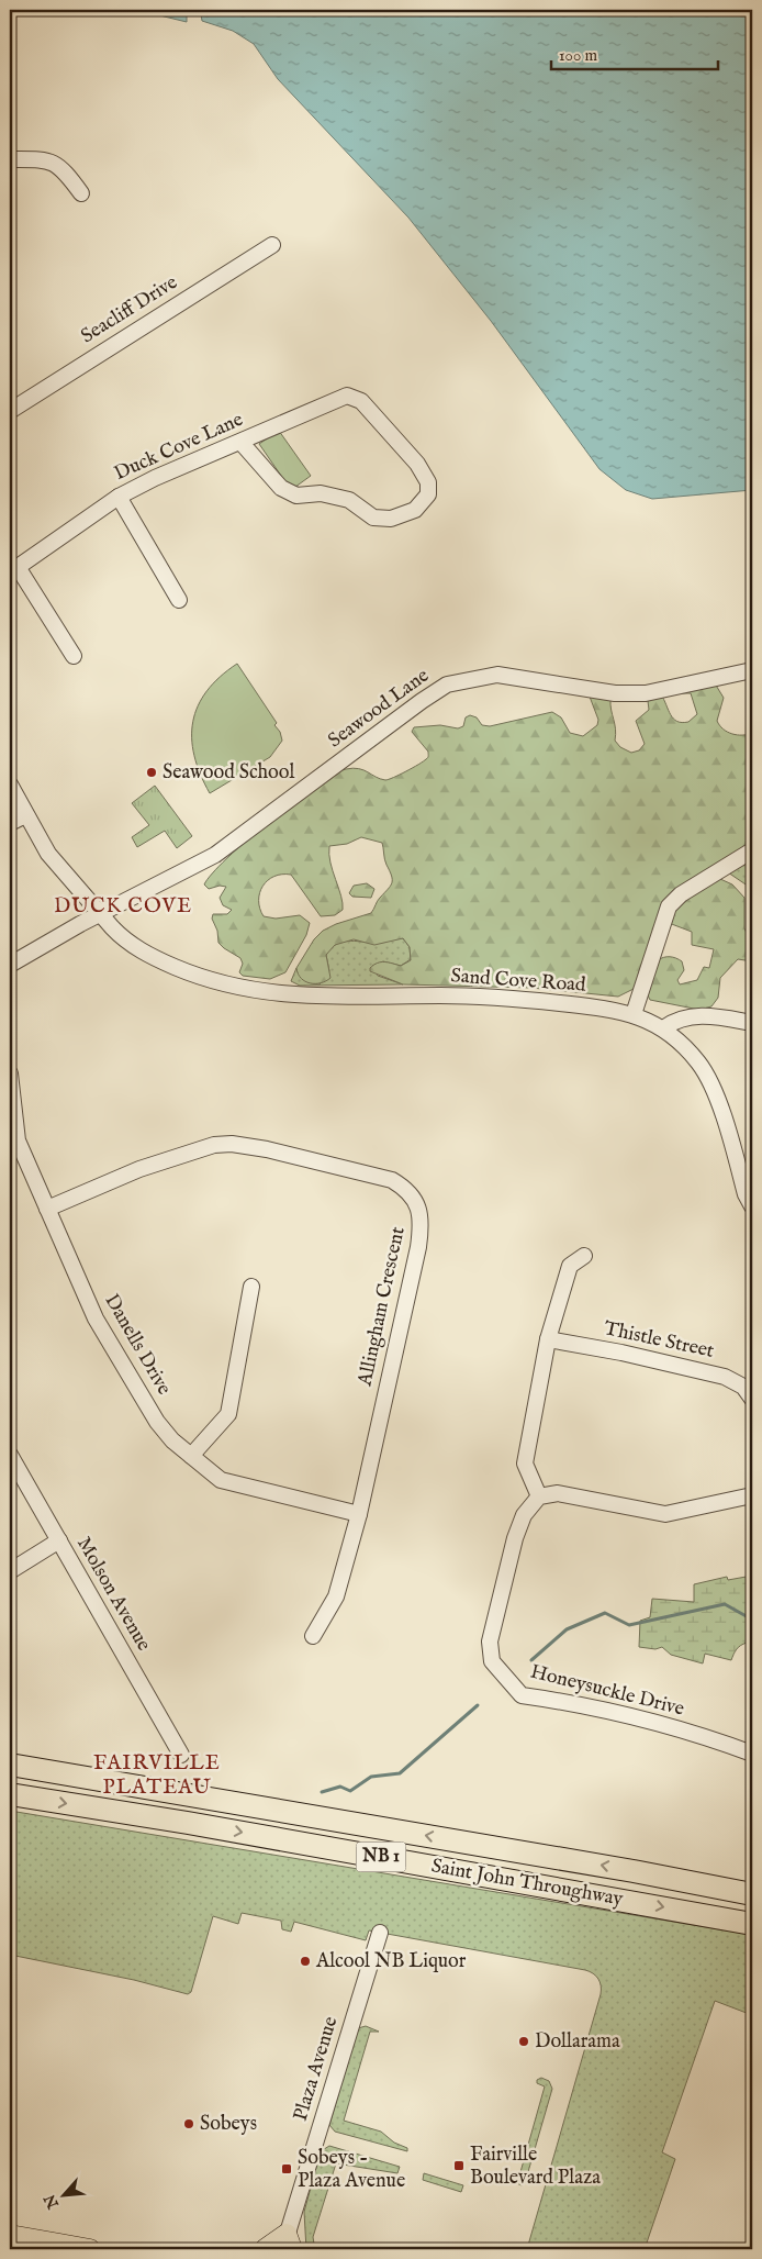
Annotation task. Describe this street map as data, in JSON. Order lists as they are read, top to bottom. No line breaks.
{"streets":{"highway":["NB 1","Saint John Throughway"],"street":["Seacliff Drive","Duck Cove Lane","Seawood Lane","Sand Cove Road","Allingham Crescent","Thistle Street","Danells Drive","Molson Avenue","Honeysuckle Drive","Plaza Avenue"]},"crossings":[["Seawood Lane","Sand Cove Road"],["Allingham Crescent","Danells Drive"]],"districts":["DUCK COVE","FAIRVILLE PLATEAU"],"places":{"other":["Seawood School","Alcool NB Liquor","Dollarama","Sobeys"],"transit":["Fairville Boulevard Plaza","Sobeys - Plaza Avenue"]},"scale_bar":"100 m","north":"bottom left"}
